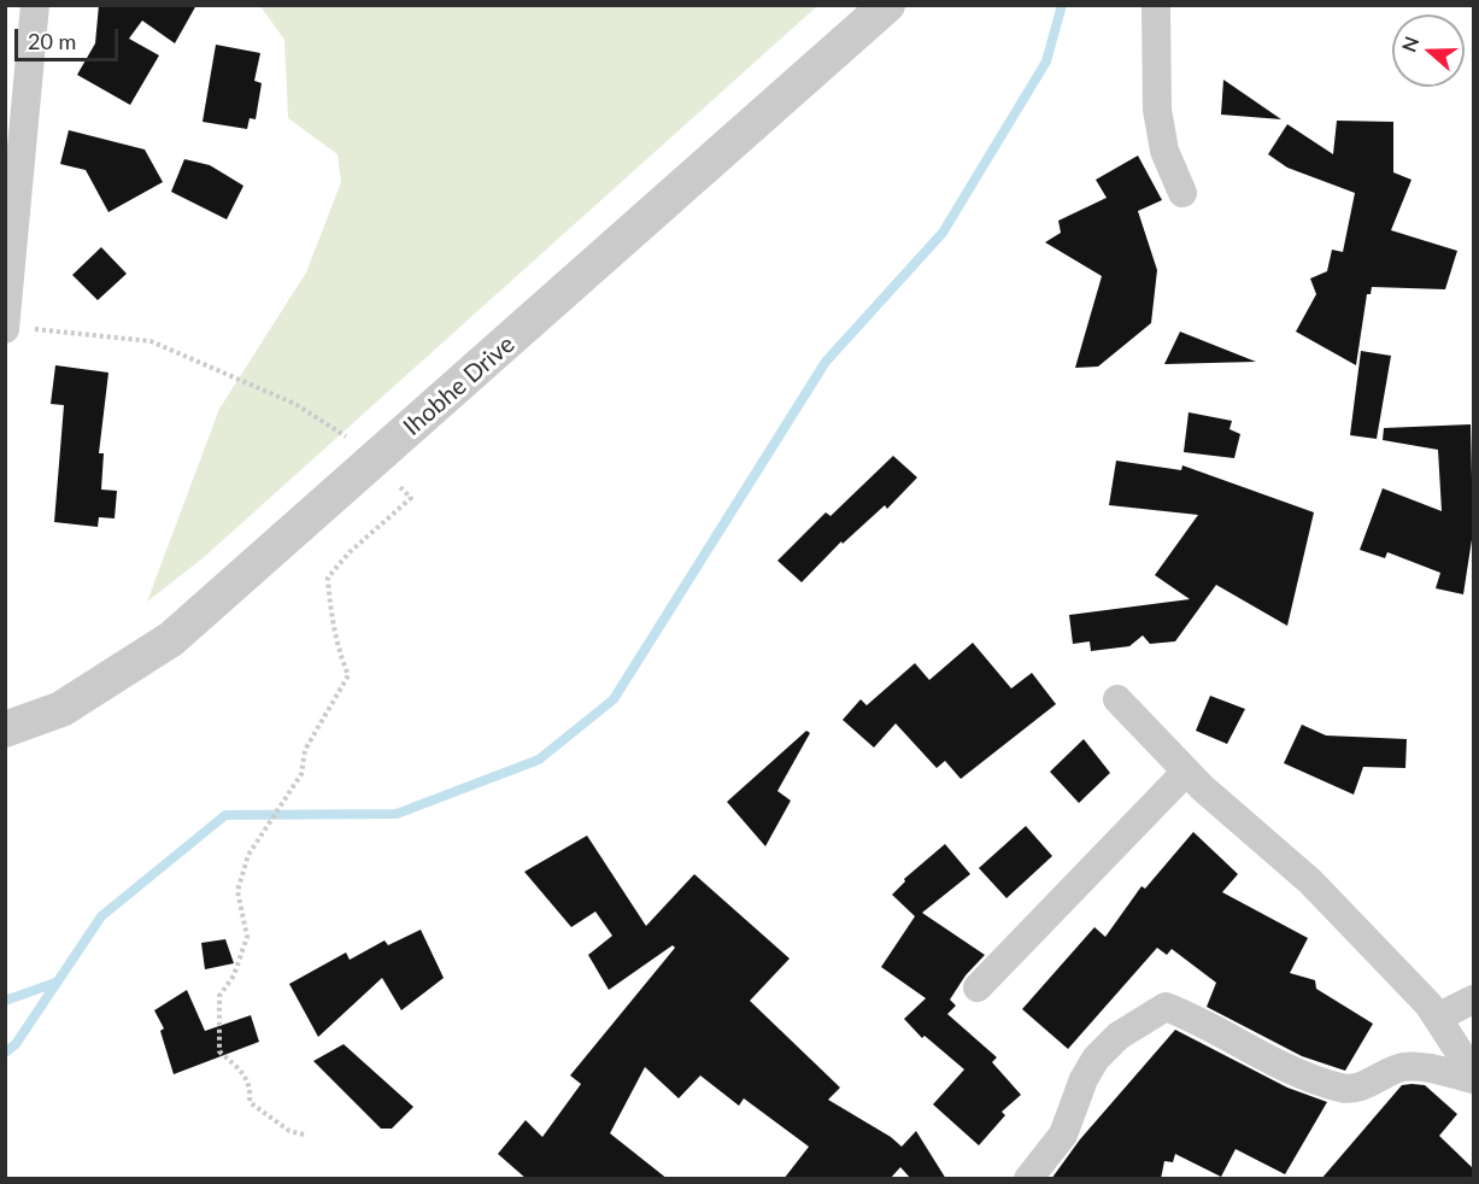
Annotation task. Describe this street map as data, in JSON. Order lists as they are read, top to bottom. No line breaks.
{"streets":{"street":["Ihobhe Drive"]},"scale_bar":"20 m","north":"left"}
